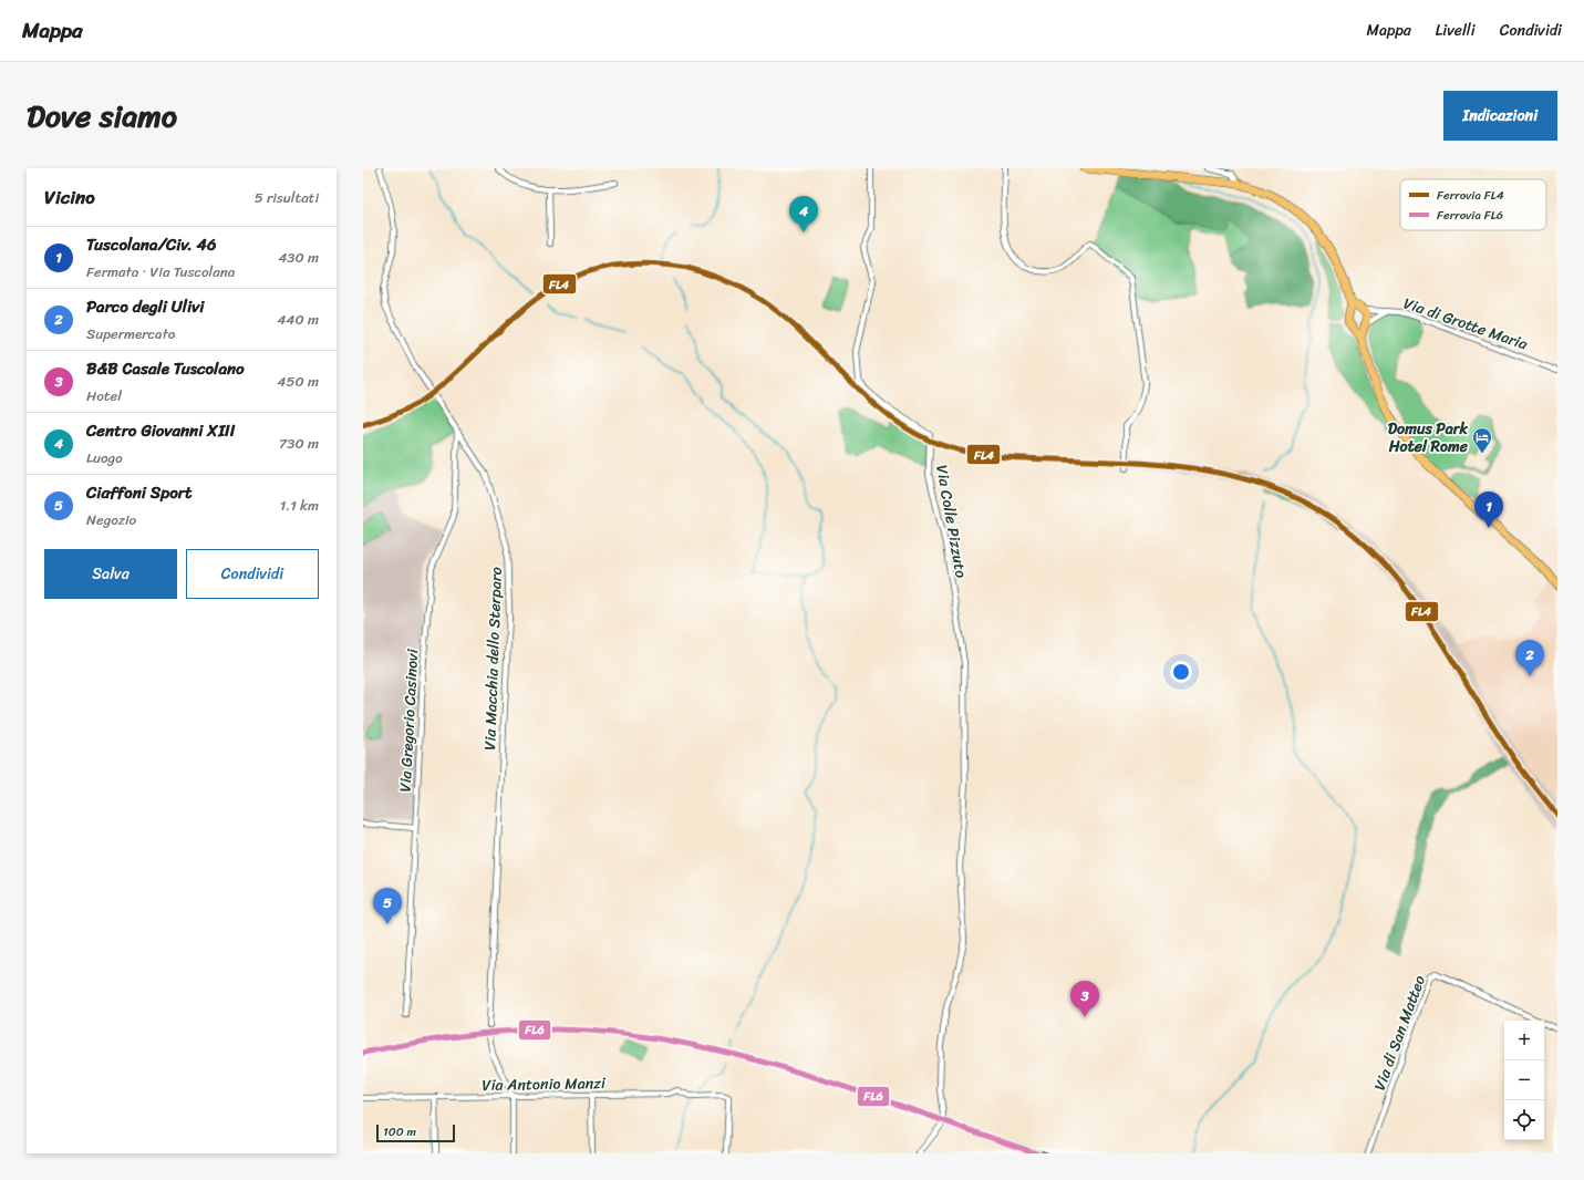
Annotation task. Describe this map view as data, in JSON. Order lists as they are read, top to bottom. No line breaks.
{"streets":{"street":["Via di Grotte Maria","Via Colle Pizzuto","Via Macchia dello Sterparo","Via Gregorio Casinovi","Via di San Matteo","Via Antonio Manzi"]},"crossings":[["Via Macchia dello Sterparo","Via Gregorio Casinovi"]],"places":{"hotel":["Domus Park Hotel Rome"]},"lines":["rail line FL4","rail line FL6"],"legend":["Ferrovia FL4","Ferrovia FL6"],"scale_bar":"100 m","page":{"header":"Mappa","nav":["Mappa","Livelli","Condividi"],"title":"Dove siamo","buttons":["Indicazioni",["Salva","Condividi"]],"heading":["Vicino","5 risultati"],"pins":["4","1","2","5","3"],"list":[{"mark":"1","name":"Tuscolana/Civ. 46","note":"Fermata · Via Tuscolana","value":"430 m"},{"mark":"2","name":"Parco degli Ulivi","note":"Supermercato","value":"440 m"},{"mark":"3","name":"B&B Casale Tuscolano","note":"Hotel","value":"450 m"},{"mark":"4","name":"Centro Giovanni XIII","note":"Luogo","value":"730 m"},{"mark":"5","name":"Ciaffoni Sport","note":"Negozio","value":"1.1 km"}],"map_buttons":["+","−"],"scale":"100 m"}}
